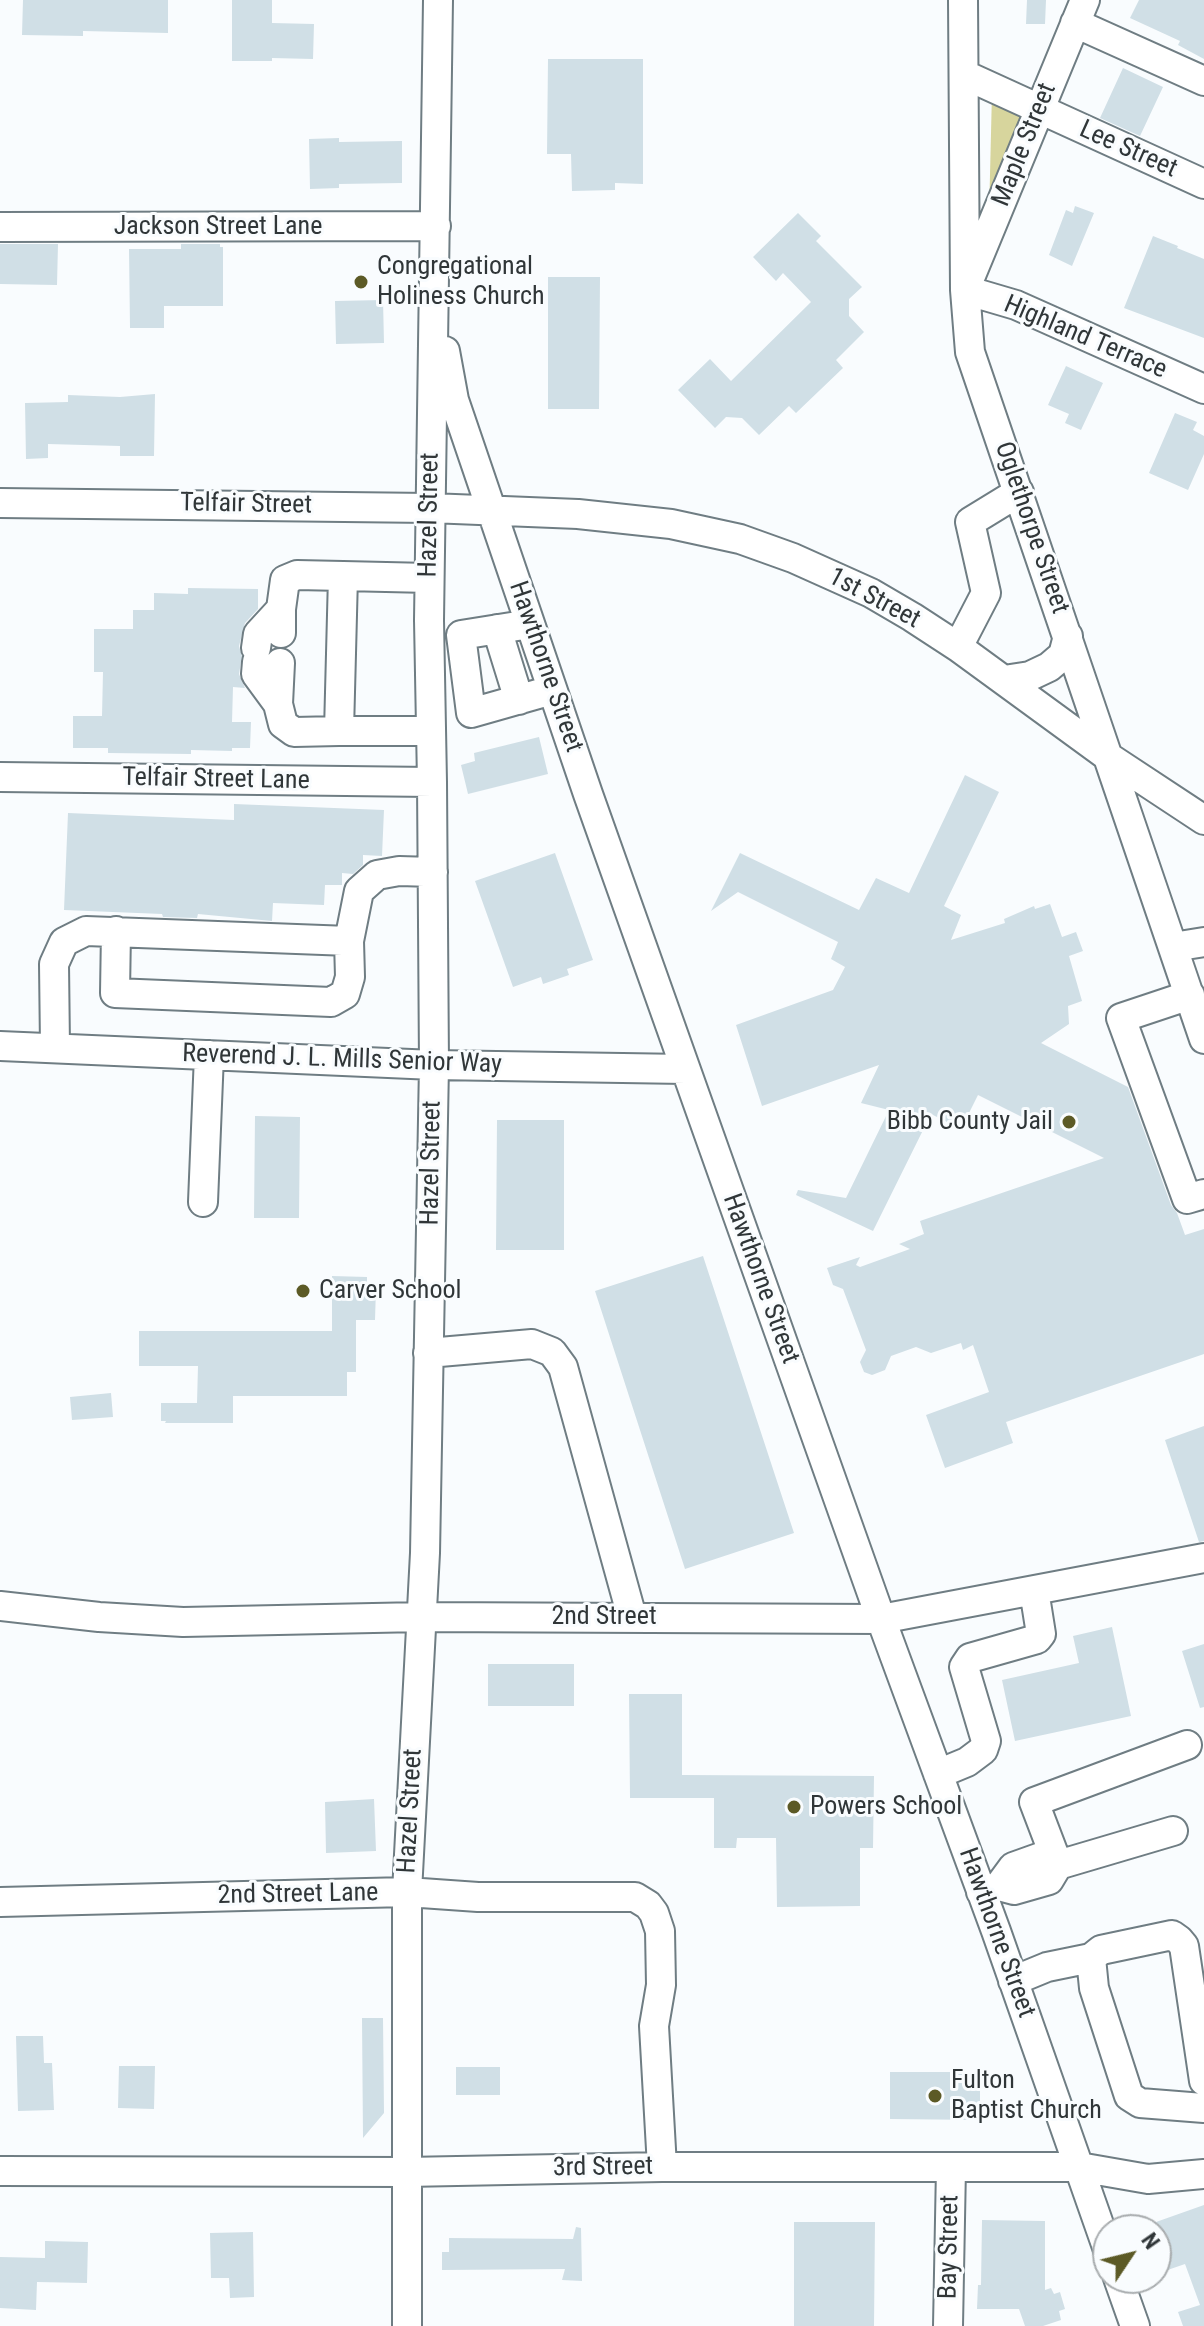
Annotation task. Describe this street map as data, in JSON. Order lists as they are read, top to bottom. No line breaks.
{"streets":{"street":["Maple Street","Lee Street","Jackson Street Lane","Highland Terrace","Telfair Street","Hazel Street","Oglethorpe Street","1st Street","Hawthorne Street","Telfair Street Lane","Reverend J. L. Mills Senior Way","2nd Street","2nd Street Lane","3rd Street","Bay Street"]},"crossings":[["Maple Street","Lee Street"],["Maple Street","Highland Terrace"],["Maple Street","Oglethorpe Street"],["Lee Street","Oglethorpe Street"],["Jackson Street Lane","Hazel Street"],["Highland Terrace","Oglethorpe Street"],["Telfair Street","Hazel Street"],["Telfair Street","1st Street"],["Telfair Street","Hawthorne Street"],["Hazel Street","Hawthorne Street"],["Hazel Street","Telfair Street Lane"],["Hazel Street","Reverend J. L. Mills Senior Way"],["Hazel Street","2nd Street"],["Hazel Street","2nd Street Lane"],["Hazel Street","3rd Street"],["Oglethorpe Street","1st Street"],["1st Street","Hawthorne Street"],["Hawthorne Street","Reverend J. L. Mills Senior Way"],["Hawthorne Street","2nd Street"],["Hawthorne Street","3rd Street"],["2nd Street Lane","3rd Street"],["3rd Street","Bay Street"]],"places":["Congregational Holiness Church","Bibb County Jail","Carver School","Powers School","Fulton Baptist Church"],"north":"top right"}
